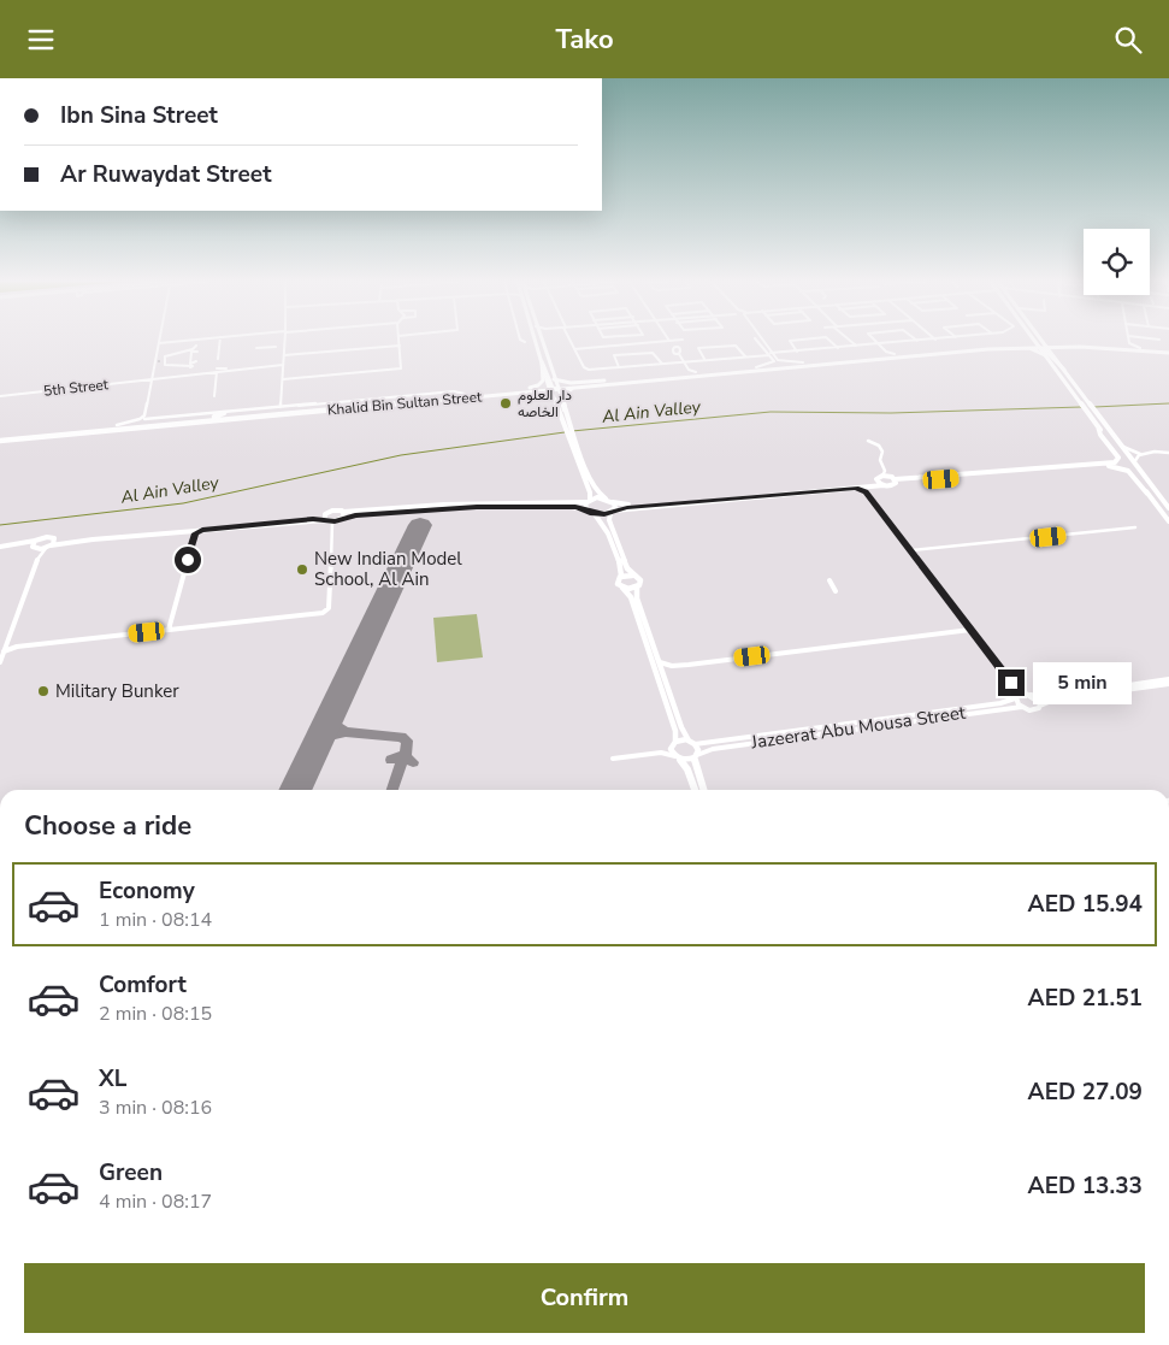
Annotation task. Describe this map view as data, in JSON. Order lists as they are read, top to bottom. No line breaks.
{"streets":{"main road":["Khalid Bin Sultan Street"],"street":["5th Street","Jazeerat Abu Mousa Street"]},"water":["Al Ain Valley"],"places":["دار العلوم الخاصه","New Indian Model School, Al Ain","Military Bunker"],"page":{"header":"Tako","banner":["Ibn Sina Street","Ar Ruwaydat Street"],"bubble":"5 min","heading":"Choose a ride","list":[{"name":"Economy","note":"1 min · 08:14","value":"AED 15.94"},{"name":"Comfort","note":"2 min · 08:15","value":"AED 21.51"},{"name":"XL","note":"3 min · 08:16","value":"AED 27.09"},{"name":"Green","note":"4 min · 08:17","value":"AED 13.33"}],"buttons":"Confirm"}}
